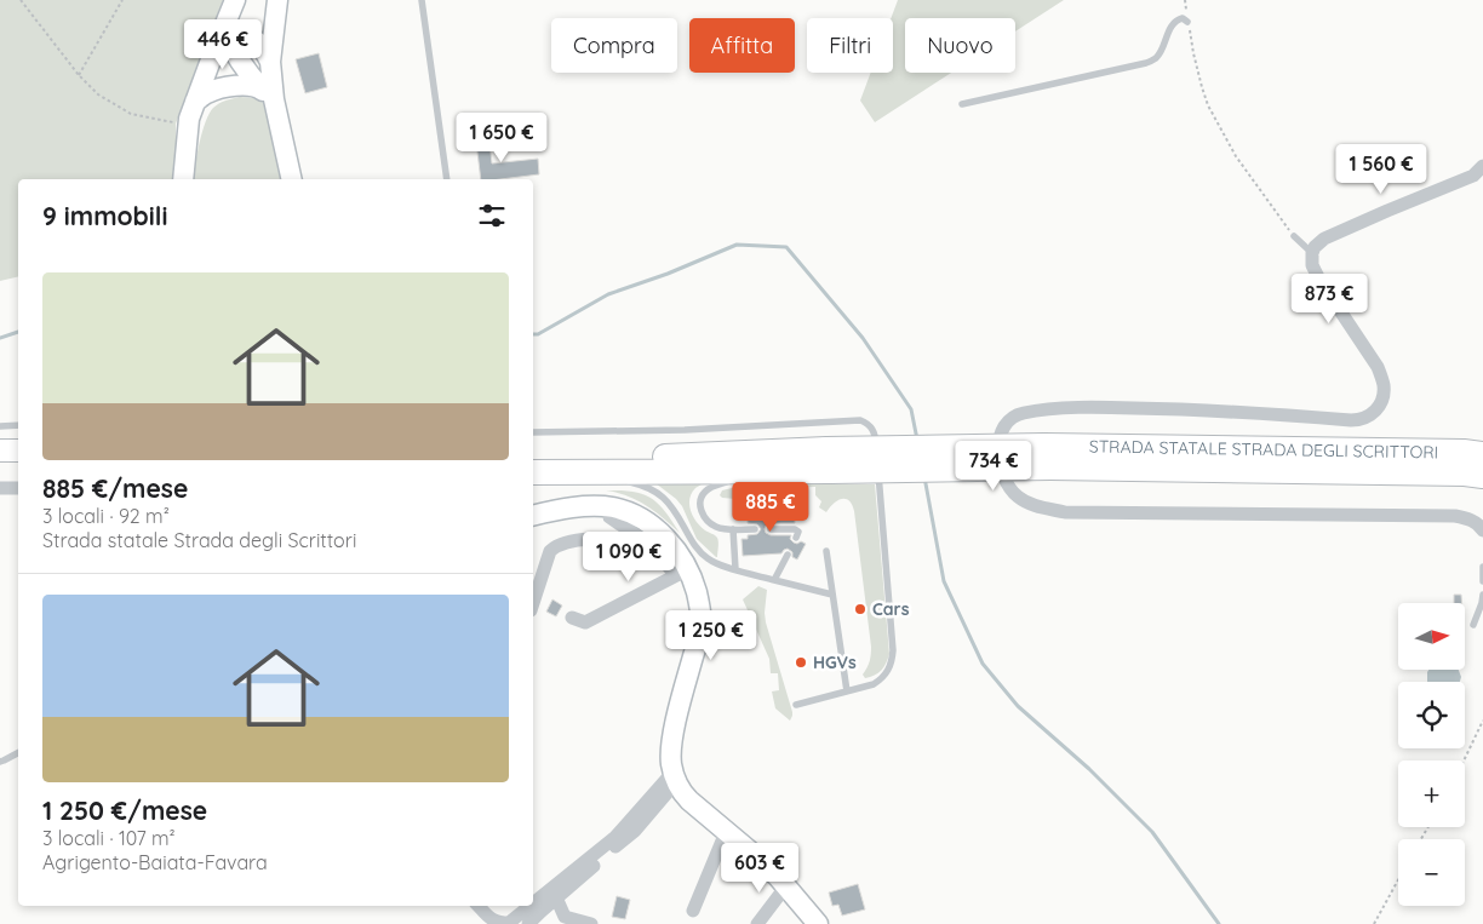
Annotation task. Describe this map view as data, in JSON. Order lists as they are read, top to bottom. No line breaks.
{"streets":{"highway":["STRADA STATALE STRADA DEGLI SCRITTORI"]},"places":["Cars","HGVs"],"north":"right","page":{"chip":["Compra","Affitta","Filtri","Nuovo"],"price":["446 €","1 650 €","1 560 €","873 €","734 €","885 €","1 090 €","1 250 €","603 €"],"heading":"9 immobili","list":[{"name":"885 €/mese","note":"3 locali · 92 m² · Strada statale Strada degli Scrittori"},{"name":"1 250 €/mese","note":"3 locali · 107 m² · Agrigento-Baiata-Favara"}],"map_buttons":["+","−"]}}
